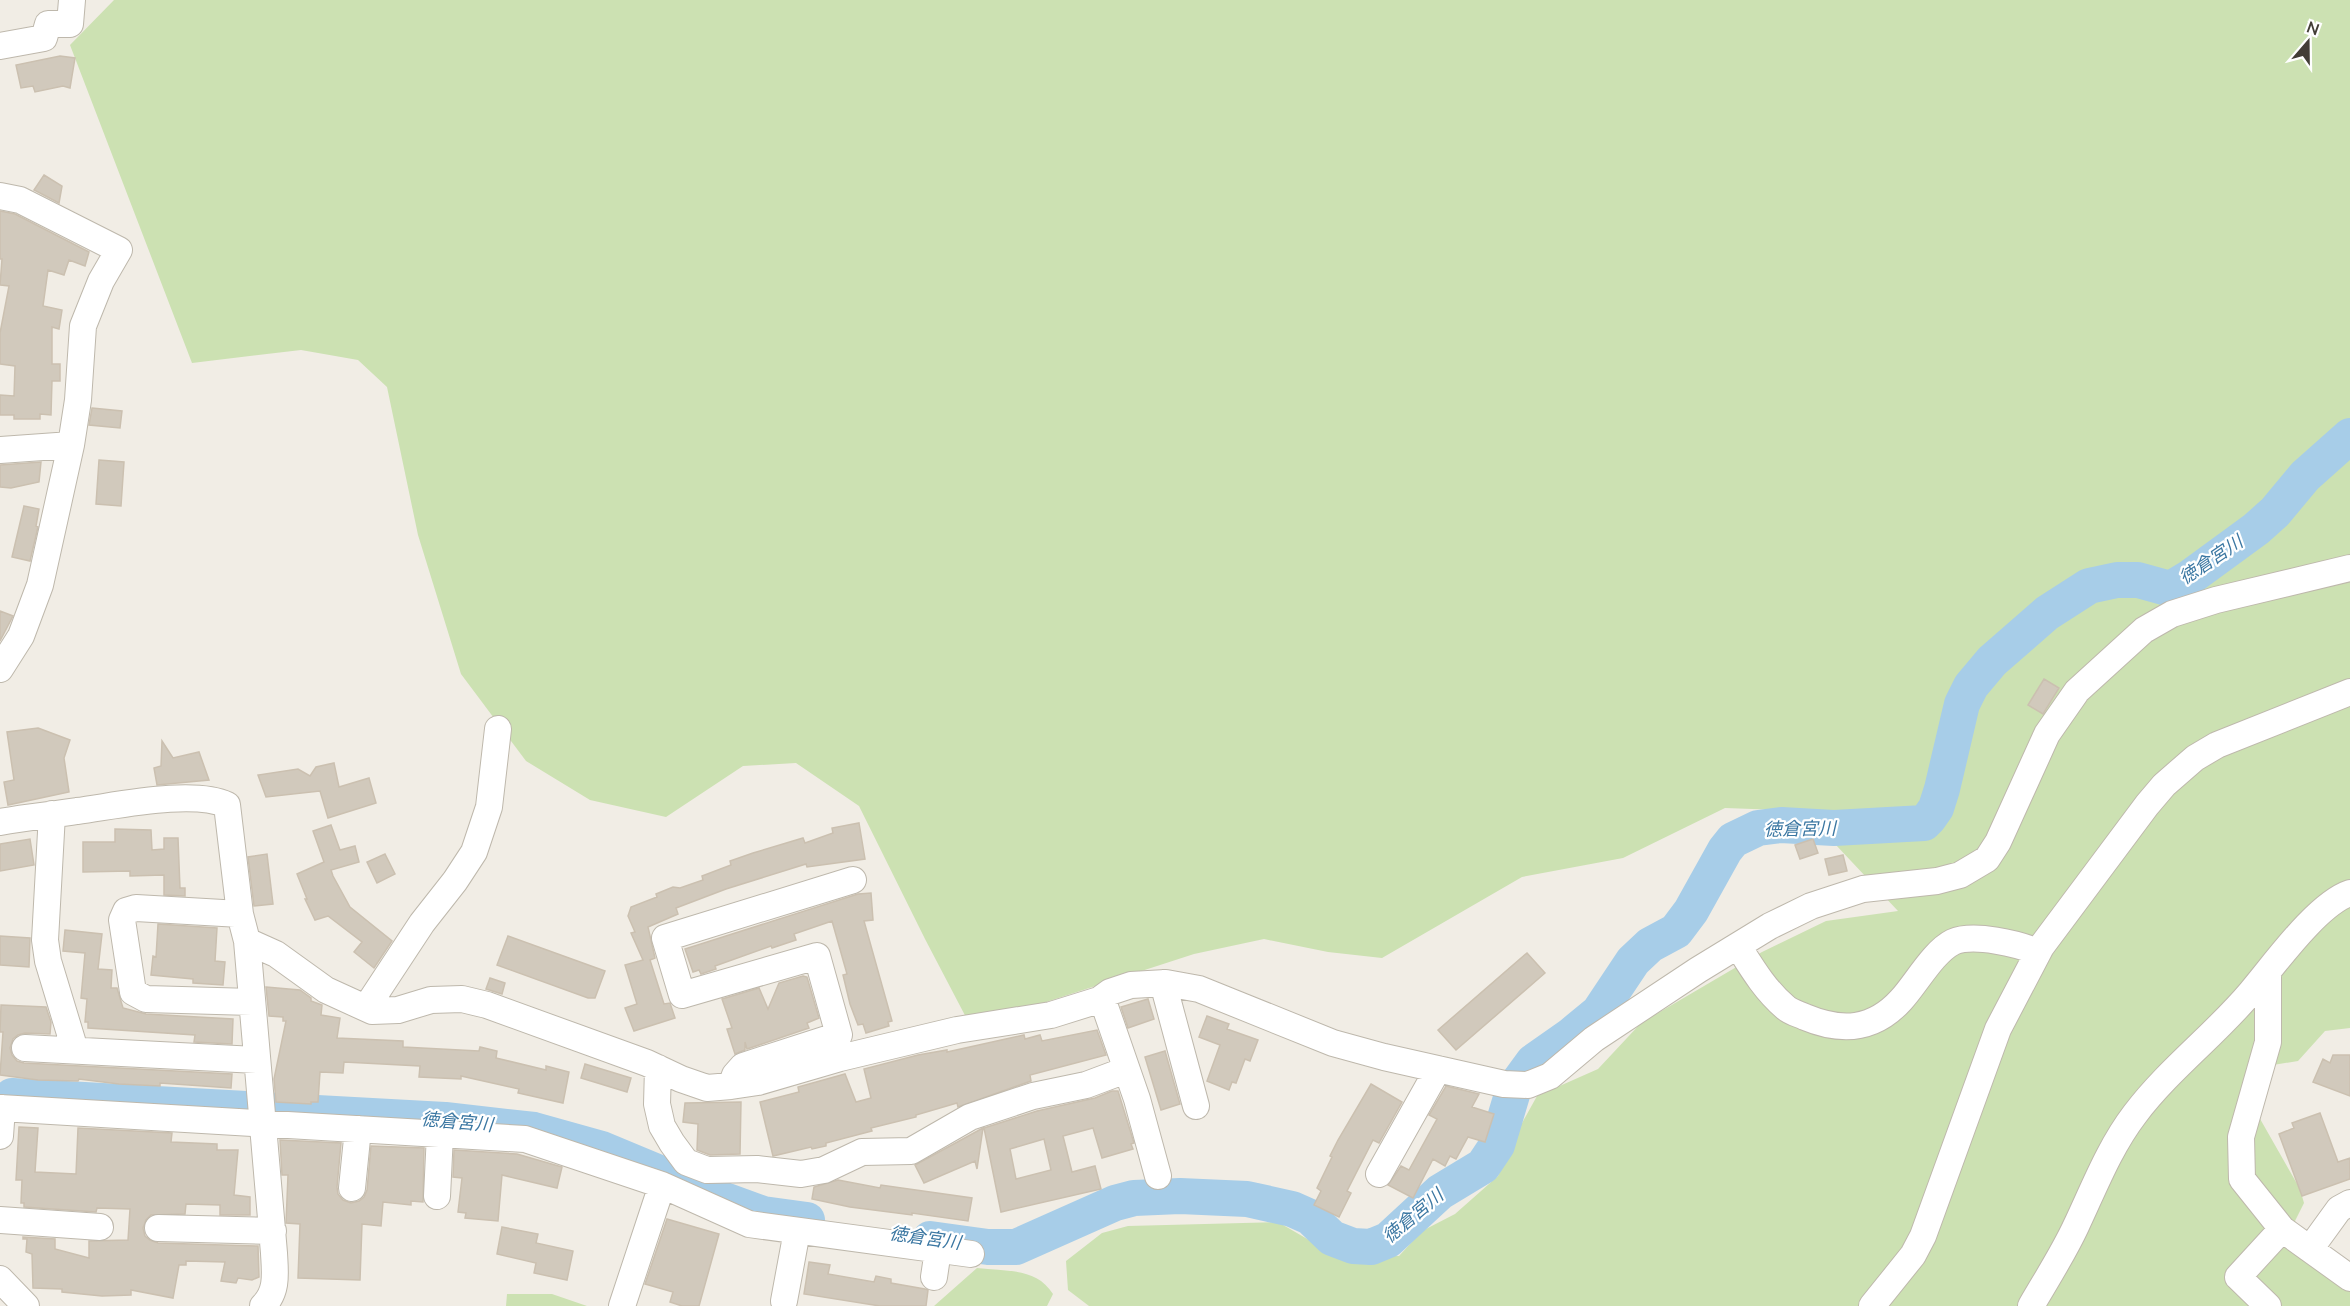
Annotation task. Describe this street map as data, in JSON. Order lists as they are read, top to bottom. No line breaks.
{"water":["徳倉宮川"],"north":"top"}
